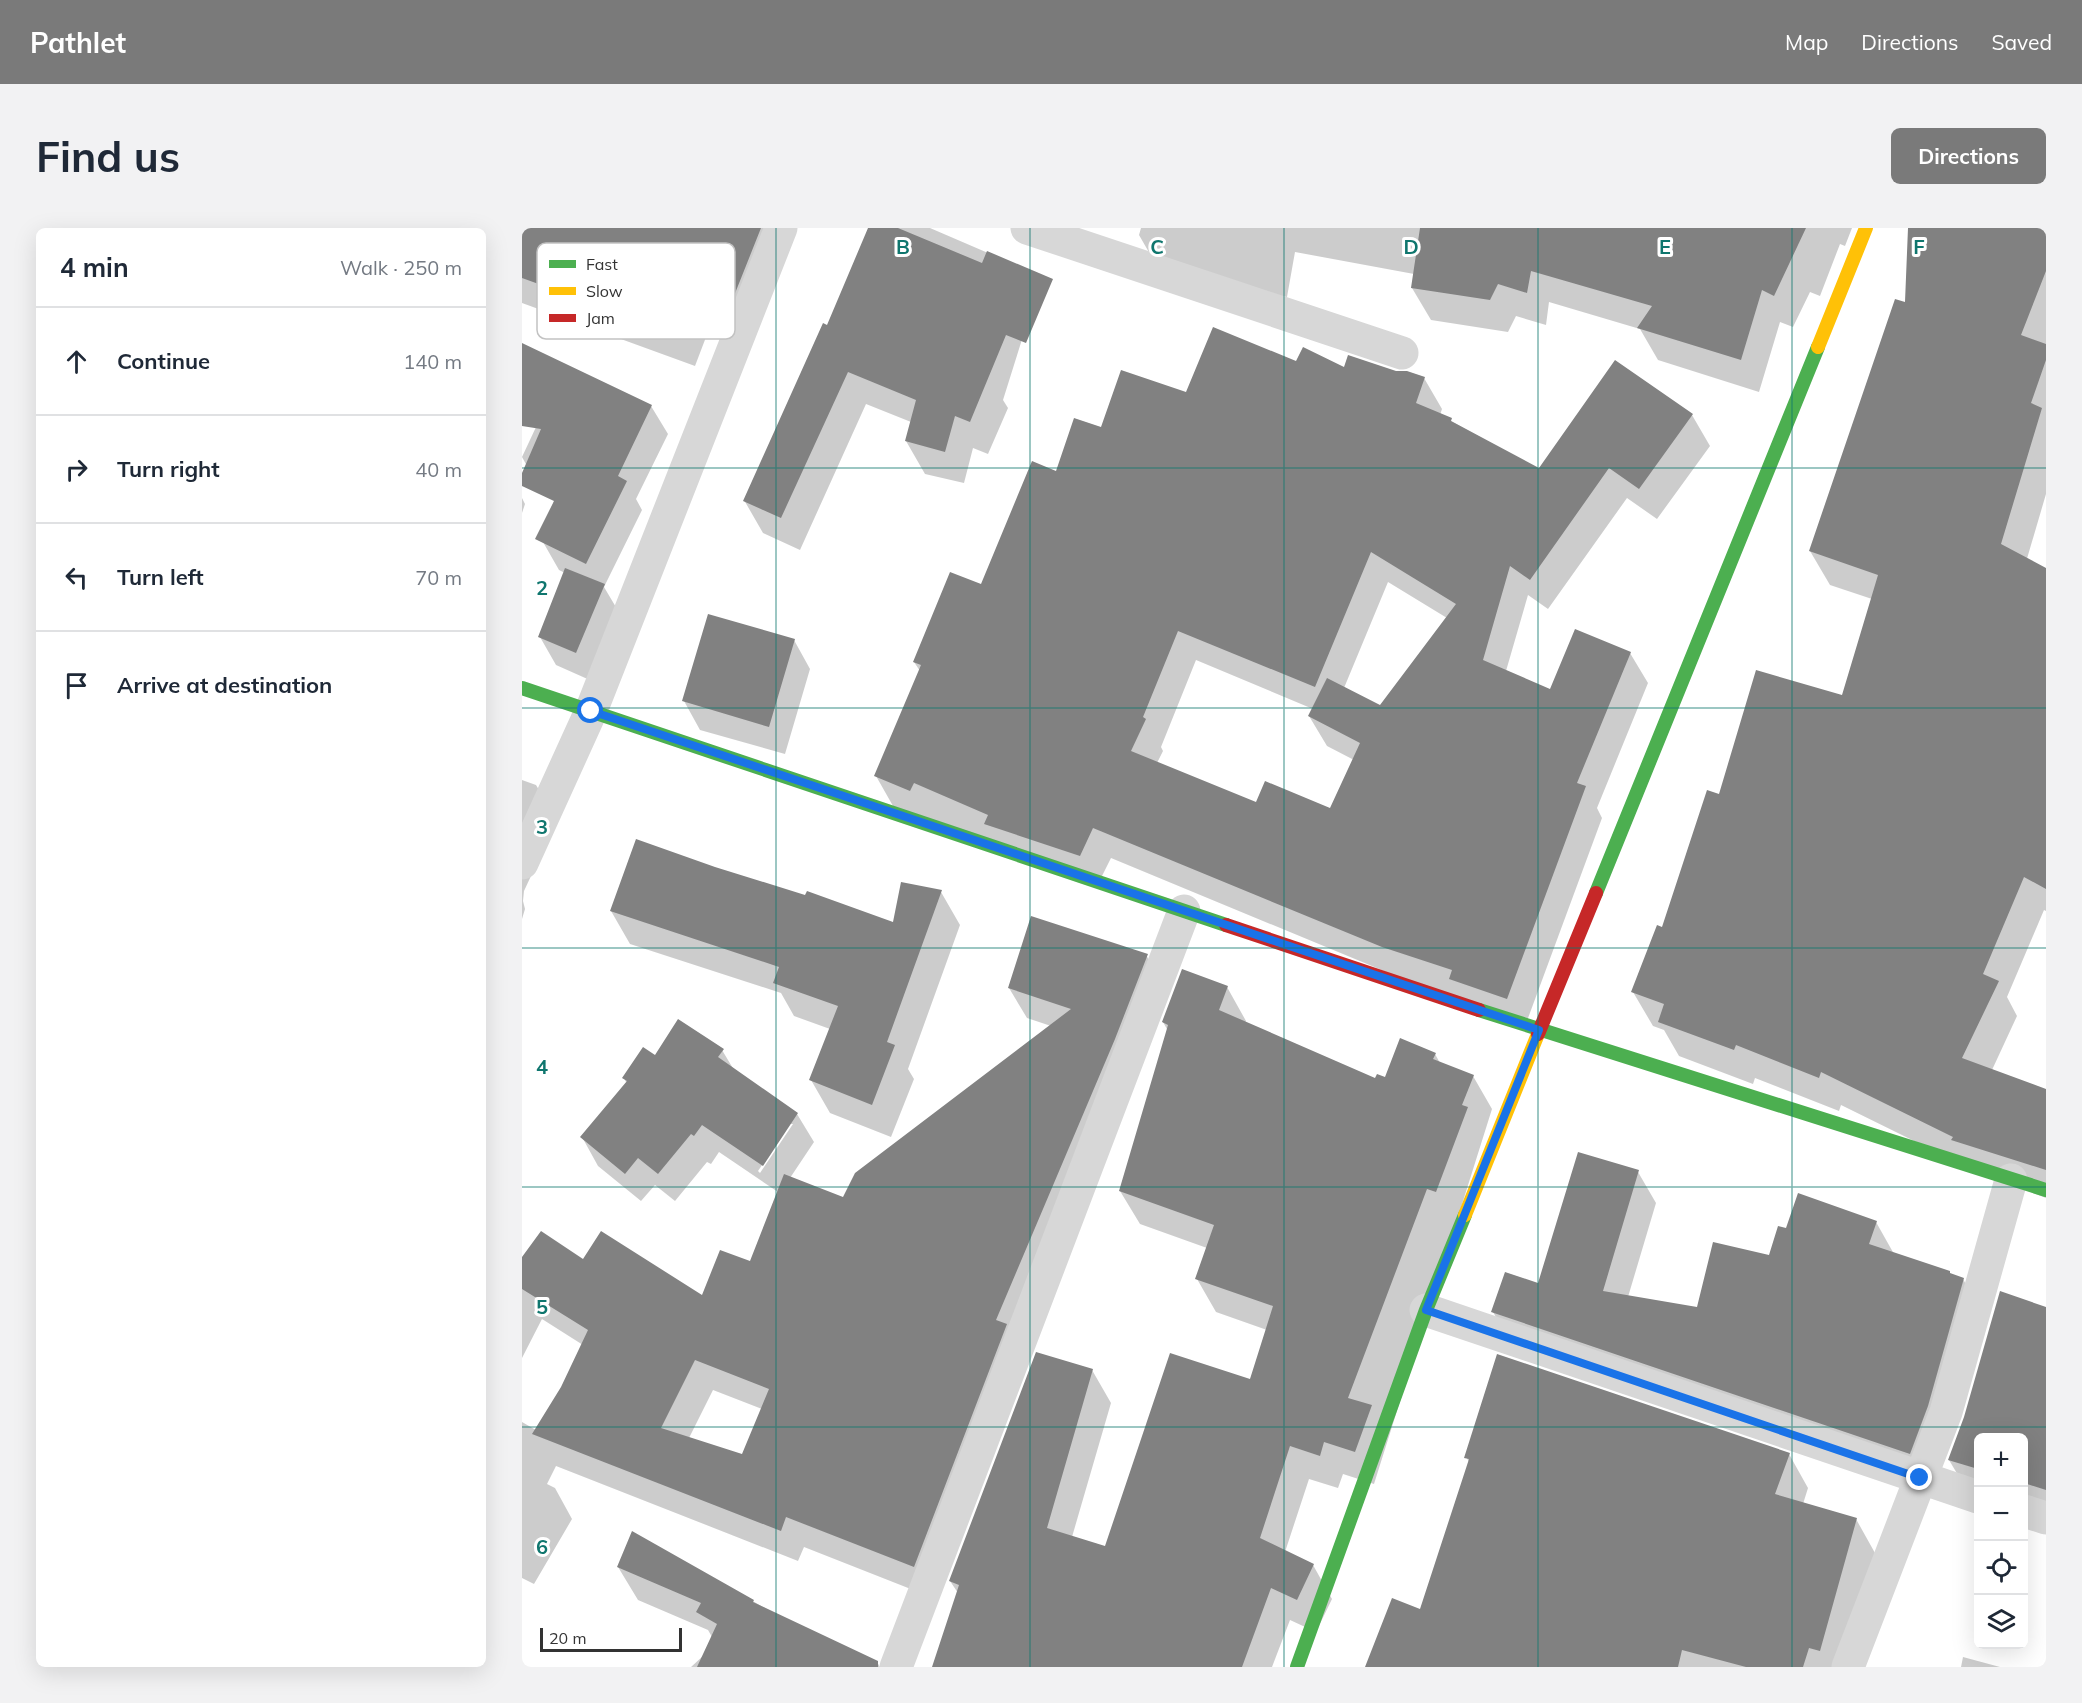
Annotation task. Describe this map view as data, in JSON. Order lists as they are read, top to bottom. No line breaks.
{"legend":["Fast","Slow","Jam"],"scale_bar":"20 m","page":{"header":"Pathlet","nav":["Map","Directions","Saved"],"buttons":"Directions","title":"Find us","heading":["4 min","Walk · 250 m"],"list":[["Continue","140 m"],["Turn right","40 m"],["Turn left","70 m"],"Arrive at destination"],"map_buttons":["+","−"],"scale":"20 m"},"grid":{"columns":["B","C","D","E","F"],"rows":["2","3","4","5","6"]}}
